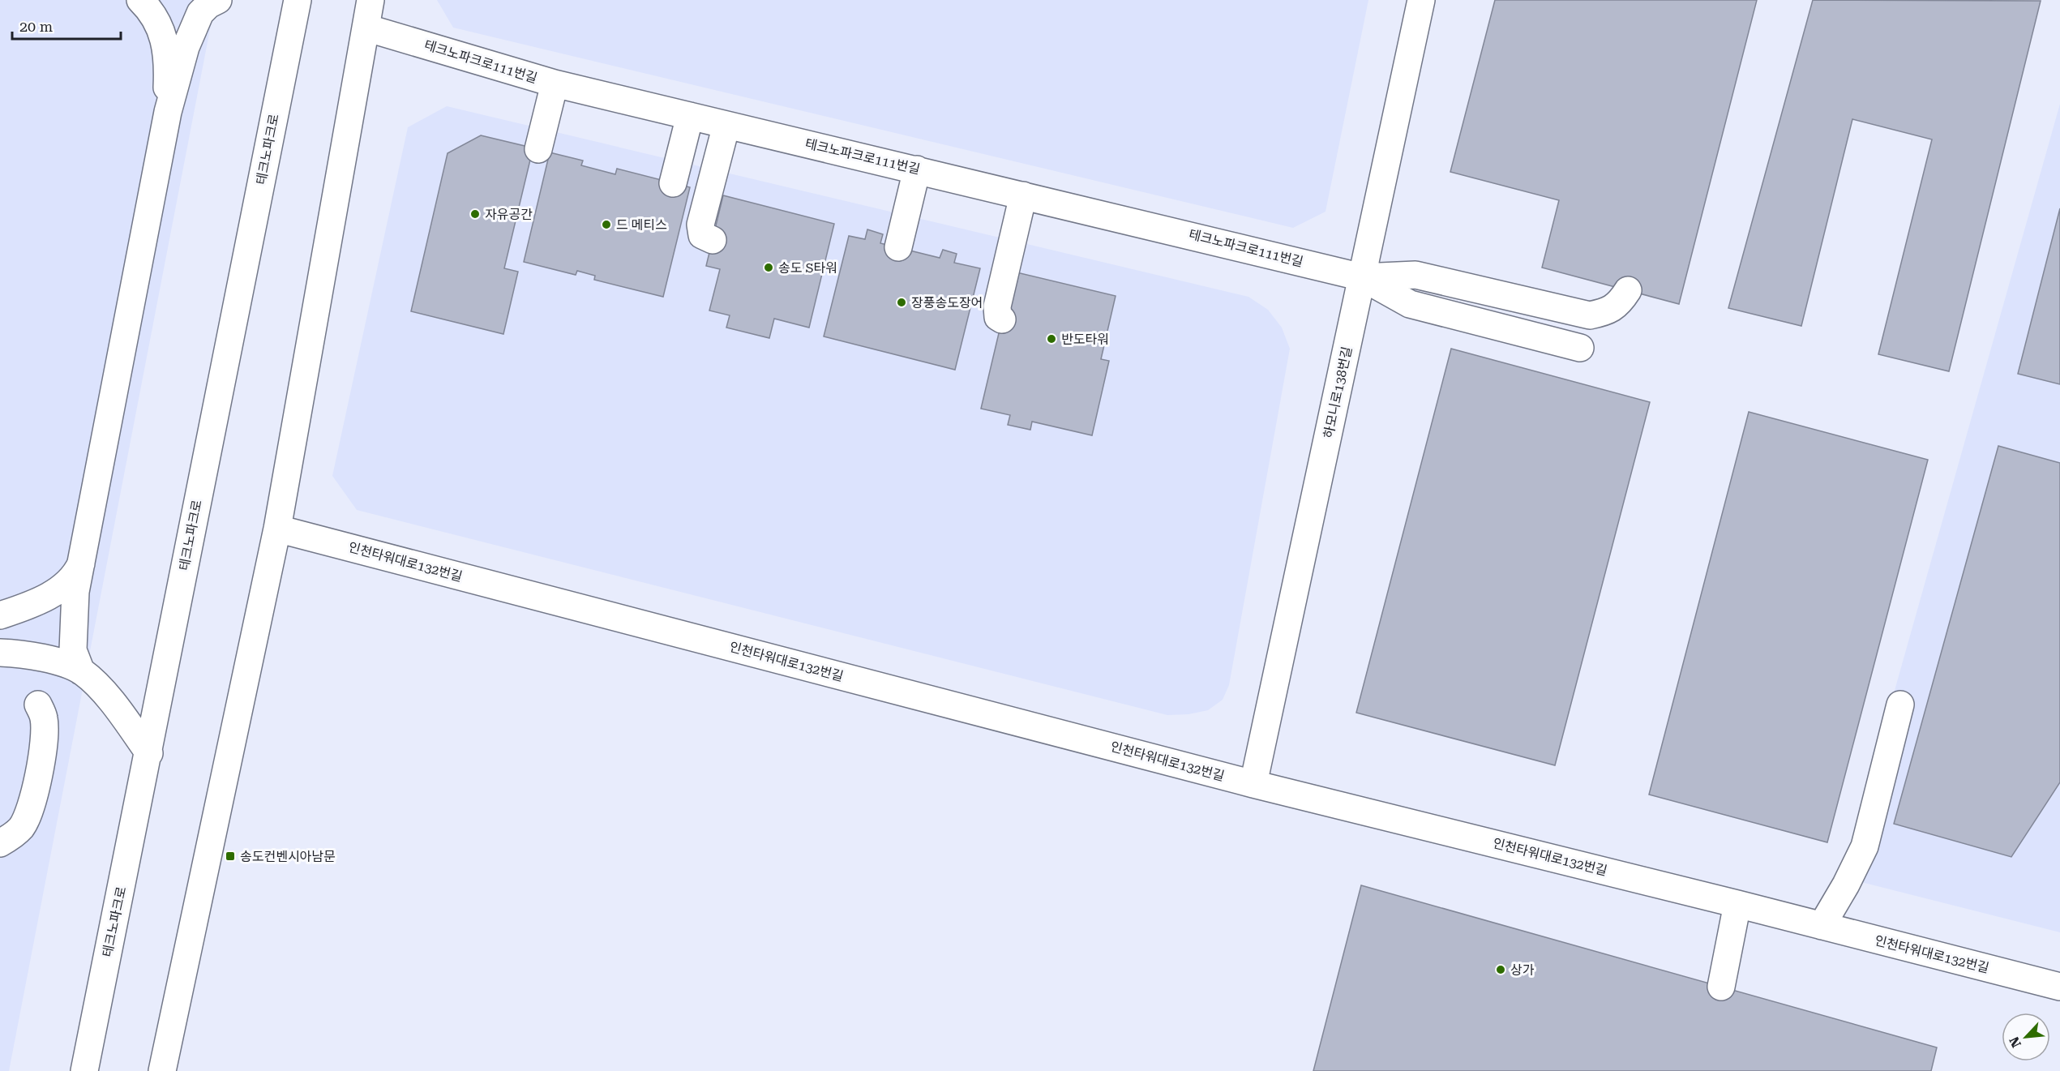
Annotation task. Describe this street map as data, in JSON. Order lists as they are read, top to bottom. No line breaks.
{"streets":{"street":["테크노파크로111번길","테크노파크로","하모니로138번길","인천타워대로132번길"]},"crossings":[["테크노파크로111번길","하모니로138번길"],["하모니로138번길","인천타워대로132번길"]],"places":{"other":["자유공간","드 메티스","송도 S타워","장풍송도장어","반도타워","상가"],"transit":["송도컨벤시아남문"]},"scale_bar":"20 m","north":"bottom left"}
